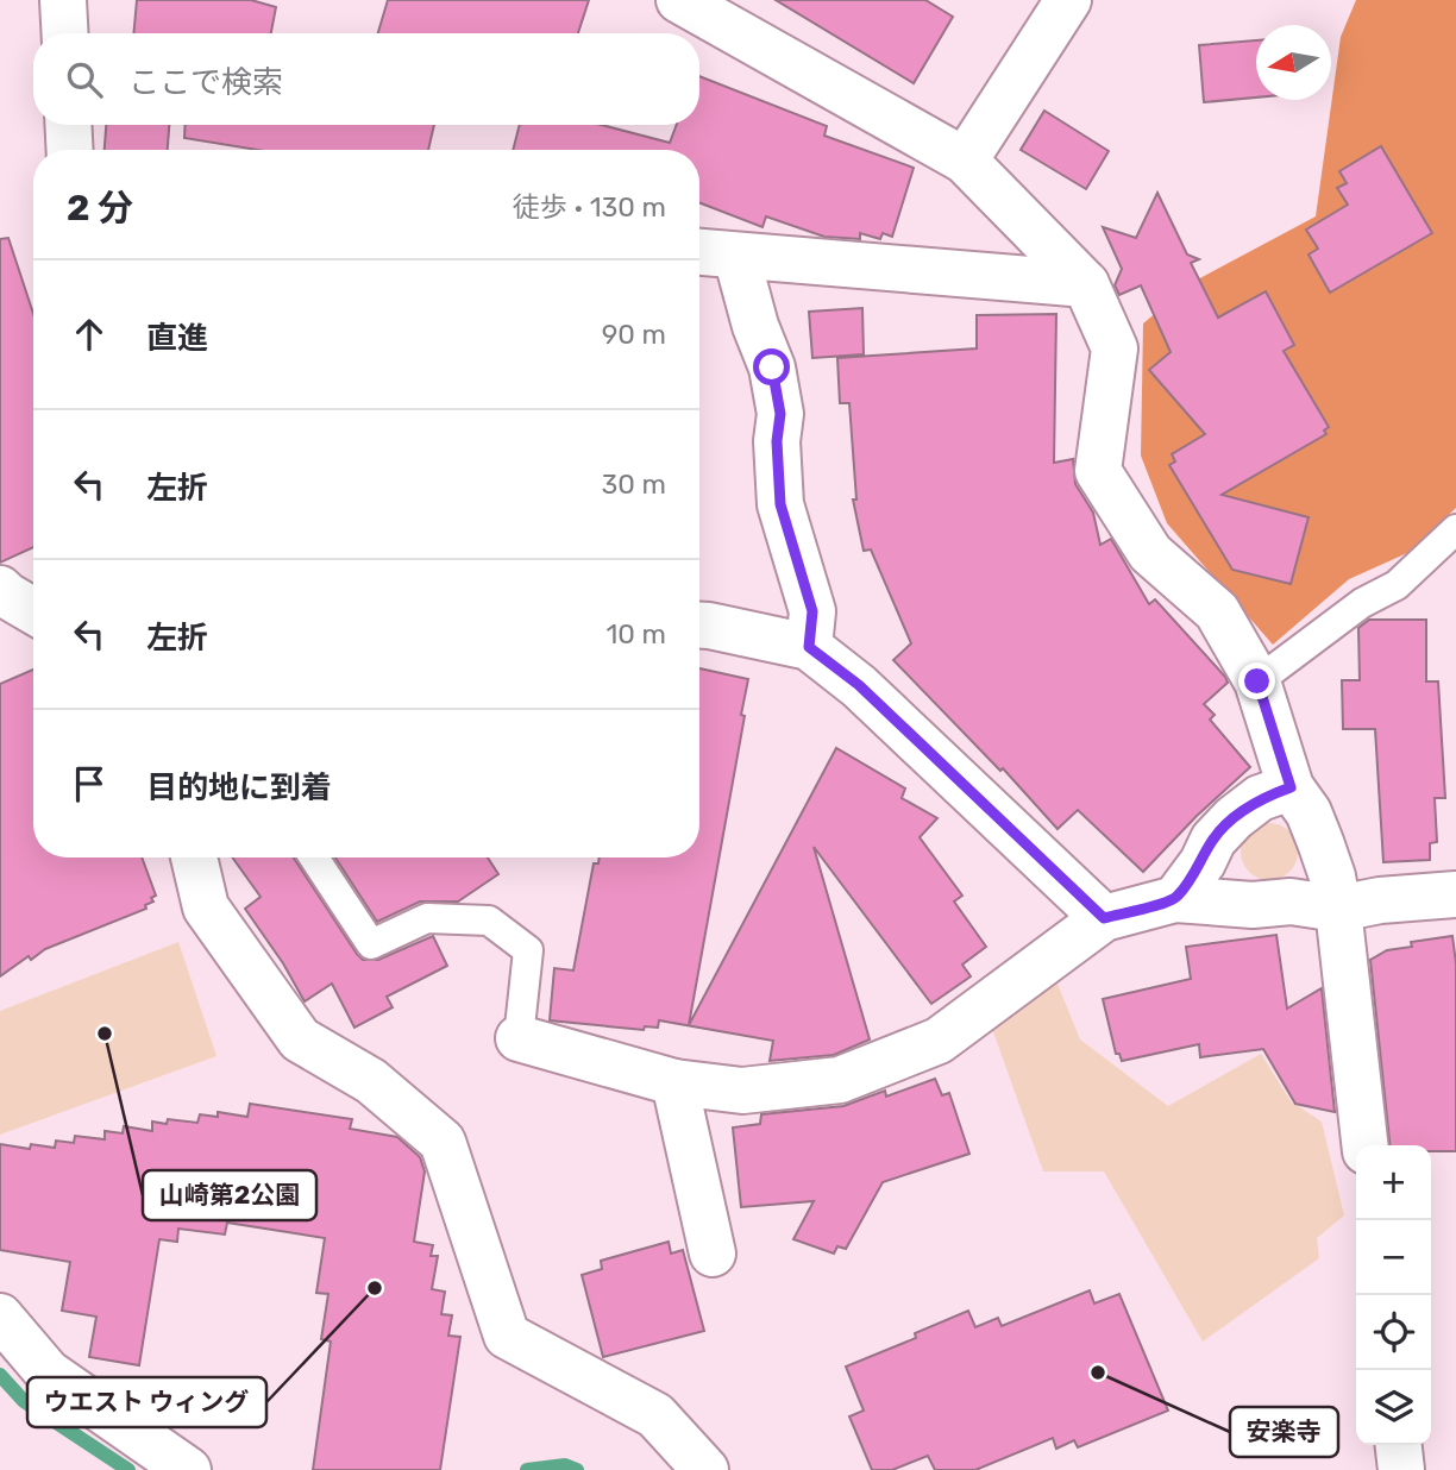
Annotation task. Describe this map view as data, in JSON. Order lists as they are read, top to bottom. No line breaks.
{"places":["山崎第2公園","ウエスト ウィング","安楽寺"],"north":"left","page":{"search":"ここで検索","heading":["2 分","徒歩 · 130 m"],"list":[["直進","90 m"],["左折","30 m"],["左折","10 m"],"目的地に到着"],"map_buttons":["+","−"]}}
